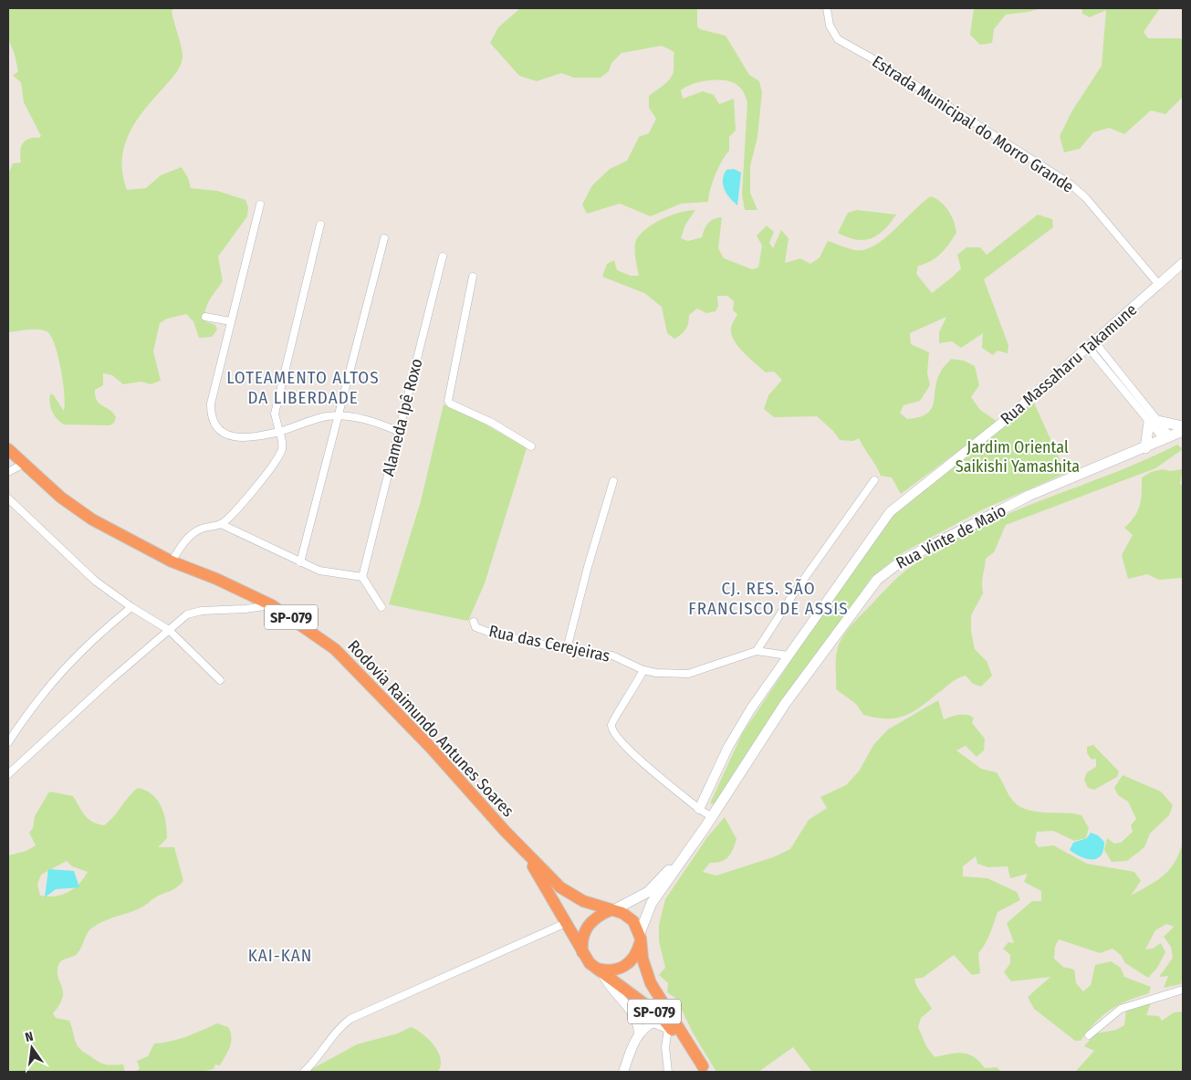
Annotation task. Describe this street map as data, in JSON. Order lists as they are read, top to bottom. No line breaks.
{"streets":{"highway":["SP-079","Rodovia Raimundo Antunes Soares"],"main road":["Rua Vinte de Maio"],"street":["Estrada Municipal do Morro Grande","Rua Massaharu Takamune","Alameda Ipê Roxo","Rua das Cerejeiras"]},"crossings":[["Estrada Municipal do Morro Grande","Rua Massaharu Takamune"],["Rua Massaharu Takamune","Rua das Cerejeiras"],["Rua Vinte de Maio","SP-079"],["SP-079","Rodovia Raimundo Antunes Soares"]],"districts":["LOTEAMENTO ALTOS DA LIBERDADE","CJ. RES. SÃO FRANCISCO DE ASSIS","KAI-KAN"],"parks":["Jardim Oriental Saikishi Yamashita"],"north":"top"}
